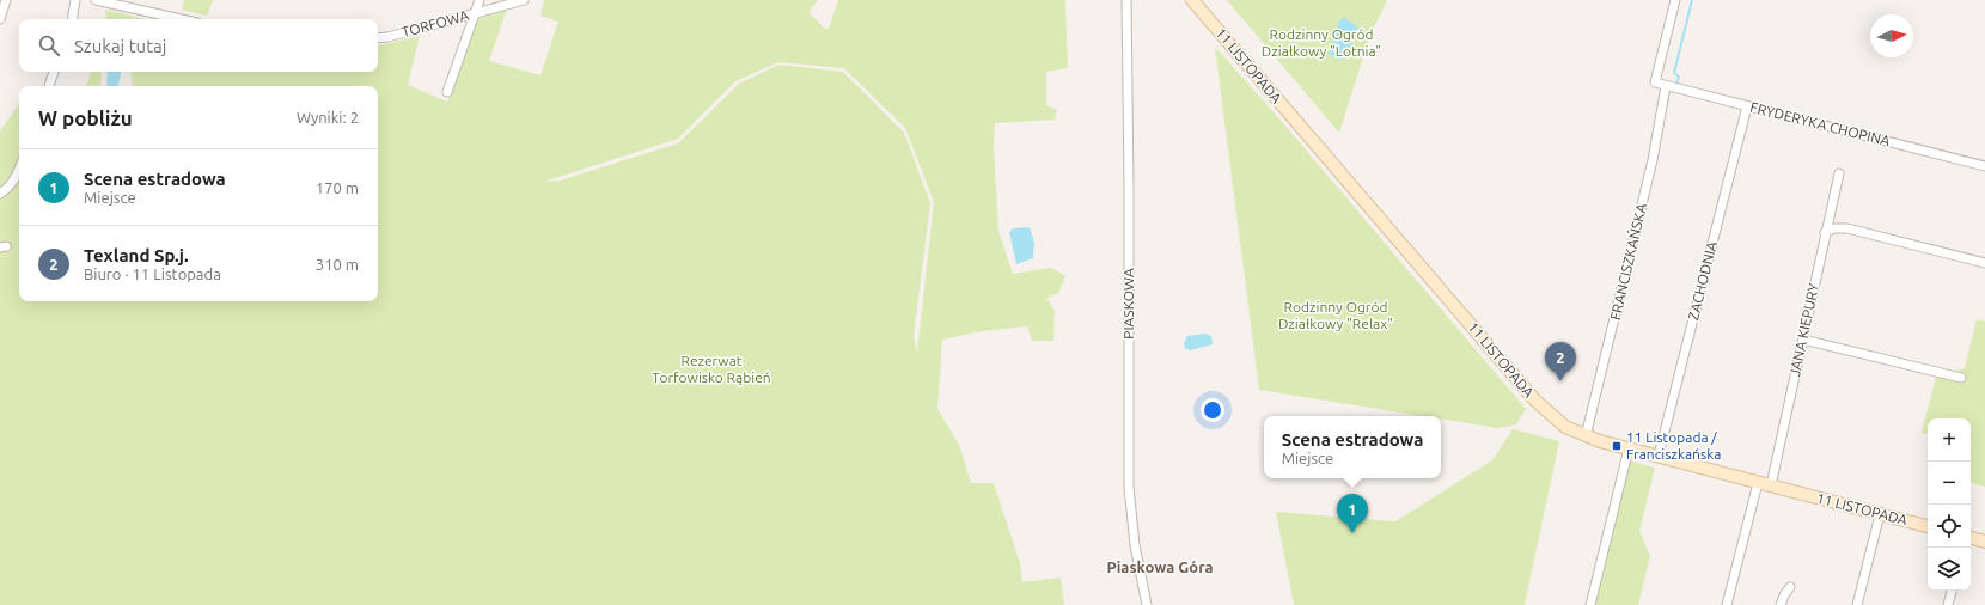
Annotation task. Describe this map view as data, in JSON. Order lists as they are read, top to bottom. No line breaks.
{"streets":{"street":["TORFOWA","11 LISTOPADA","FRYDERYKA CHOPINA","FRANCISZKAŃSKA","ZACHODNIA","PIASKOWA","JANA KIEPURY"]},"crossings":[["11 LISTOPADA","FRANCISZKAŃSKA"],["11 LISTOPADA","ZACHODNIA"],["11 LISTOPADA","JANA KIEPURY"],["FRYDERYKA CHOPINA","FRANCISZKAŃSKA"],["FRYDERYKA CHOPINA","ZACHODNIA"]],"districts":["Piaskowa Góra"],"parks":["Rodzinny Ogród Działkowy \"Lotnia\"","Rodzinny Ogród Działkowy \"Relax\"","Rezerwat Torfowisko Rąbień"],"places":{"transit":["11 Listopada / Franciszkańska"]},"north":"right","page":{"search":"Szukaj tutaj","heading":["W pobliżu","Wyniki: 2"],"list":[{"mark":"1","name":"Scena estradowa","note":"Miejsce","value":"170 m"},{"mark":"2","name":"Texland Sp.j.","note":"Biuro · 11 Listopada","value":"310 m"}],"pins":["2","1"],"popup":["Scena estradowa","Miejsce"],"map_buttons":["+","−"]}}
